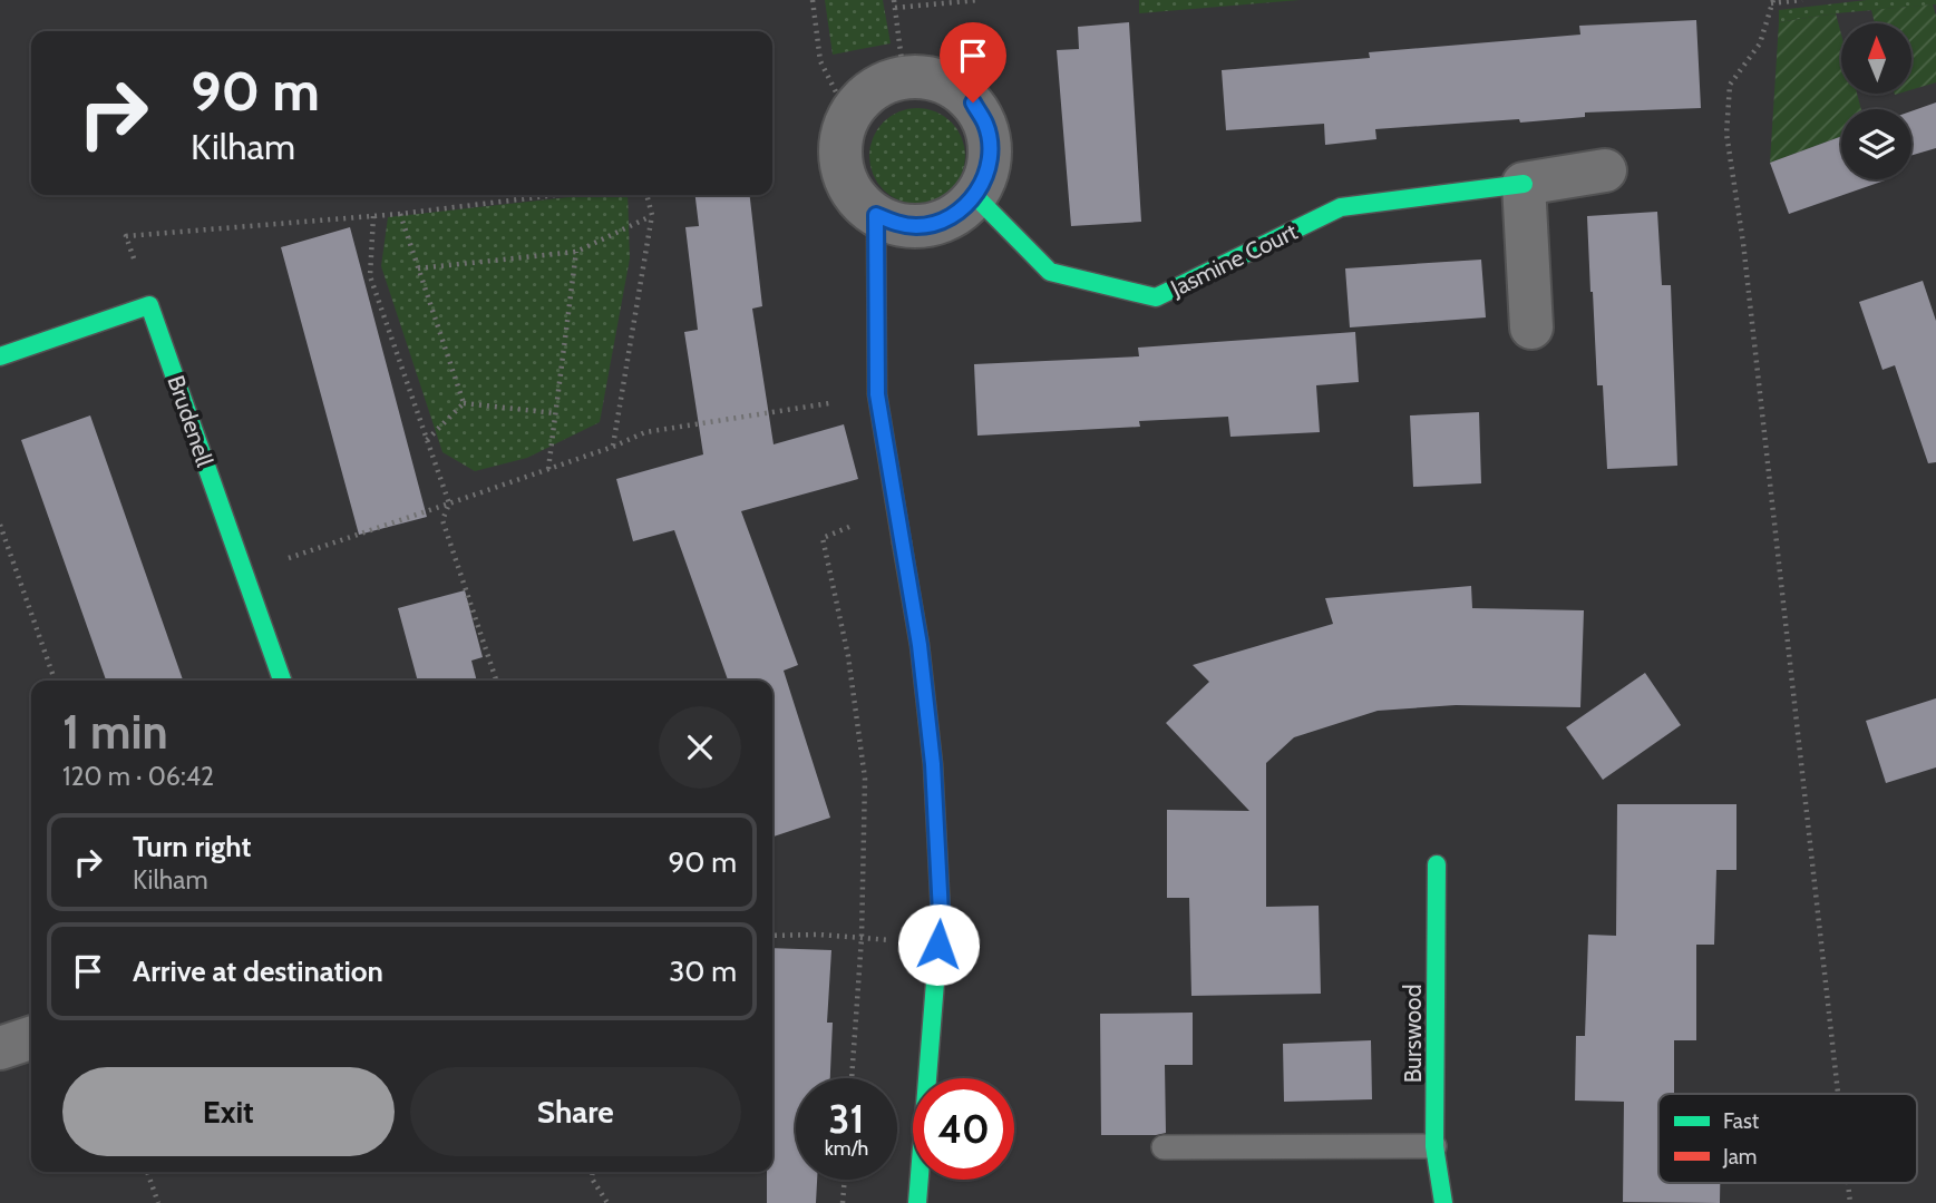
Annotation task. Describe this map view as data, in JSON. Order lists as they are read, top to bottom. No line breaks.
{"streets":{"street":["Jasmine Court","Brudenell","Burswood"]},"legend":["Fast","Jam"],"north":"top","page":{"turn":["90 m","Kilham"],"heading":["1 min","120 m · 06:42"],"list":[{"name":"Turn right","note":"Kilham","value":"90 m"},{"name":"Arrive at destination","value":"30 m"}],"buttons":["Exit","Share"],"speed":"31 km/h","limit":"40"}}
